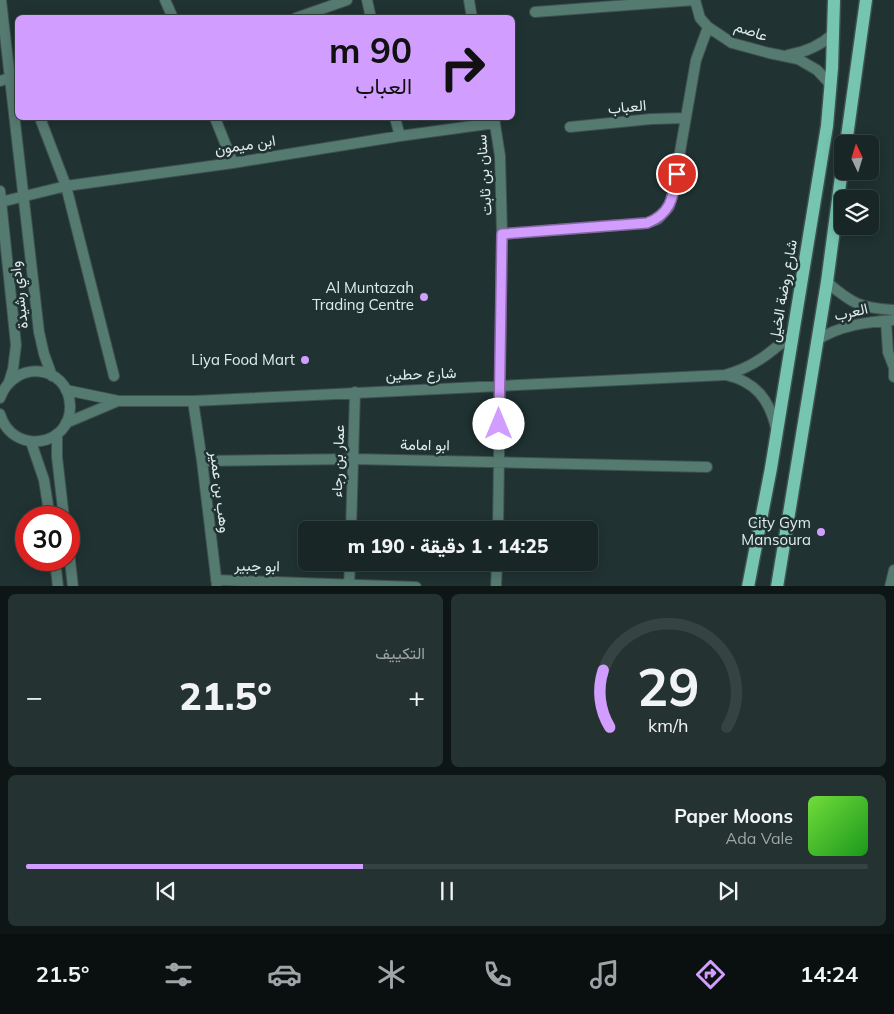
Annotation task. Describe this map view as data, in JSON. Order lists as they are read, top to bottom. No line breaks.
{"streets":{"main road":["شارع روضة الخيل"],"street":["عاصم","العباب","ابن ميمون","سنان بن ثابت","وادي رشيدة","العرب","شارع حطين","ابو امامة","عمار بن رجاء","وهب بن عمير","ابو جبير"]},"crossings":[["عاصم","شارع روضة الخيل"],["ابن ميمون","سنان بن ثابت"],["ابن ميمون","وادي رشيدة"],["سنان بن ثابت","شارع حطين"],["سنان بن ثابت","ابو امامة"],["شارع روضة الخيل","شارع حطين"],["شارع حطين","عمار بن رجاء"],["شارع حطين","وهب بن عمير"],["ابو امامة","عمار بن رجاء"],["ابو امامة","وهب بن عمير"],["وهب بن عمير","ابو جبير"]],"places":["Al Muntazah Trading Centre","Liya Food Mart","City Gym Mansoura"],"north":"top","page":{"turn":["90 m","العباب"],"limit":"30","trip":"14:25 · 1 دقيقة · 190 m","tile":"التكييف","heat":["−","21.5°","+"],"song":["Paper Moons","Ada Vale"],"tabs":["14:24","21.5°"],"gauge":["29","km/h"]}}
